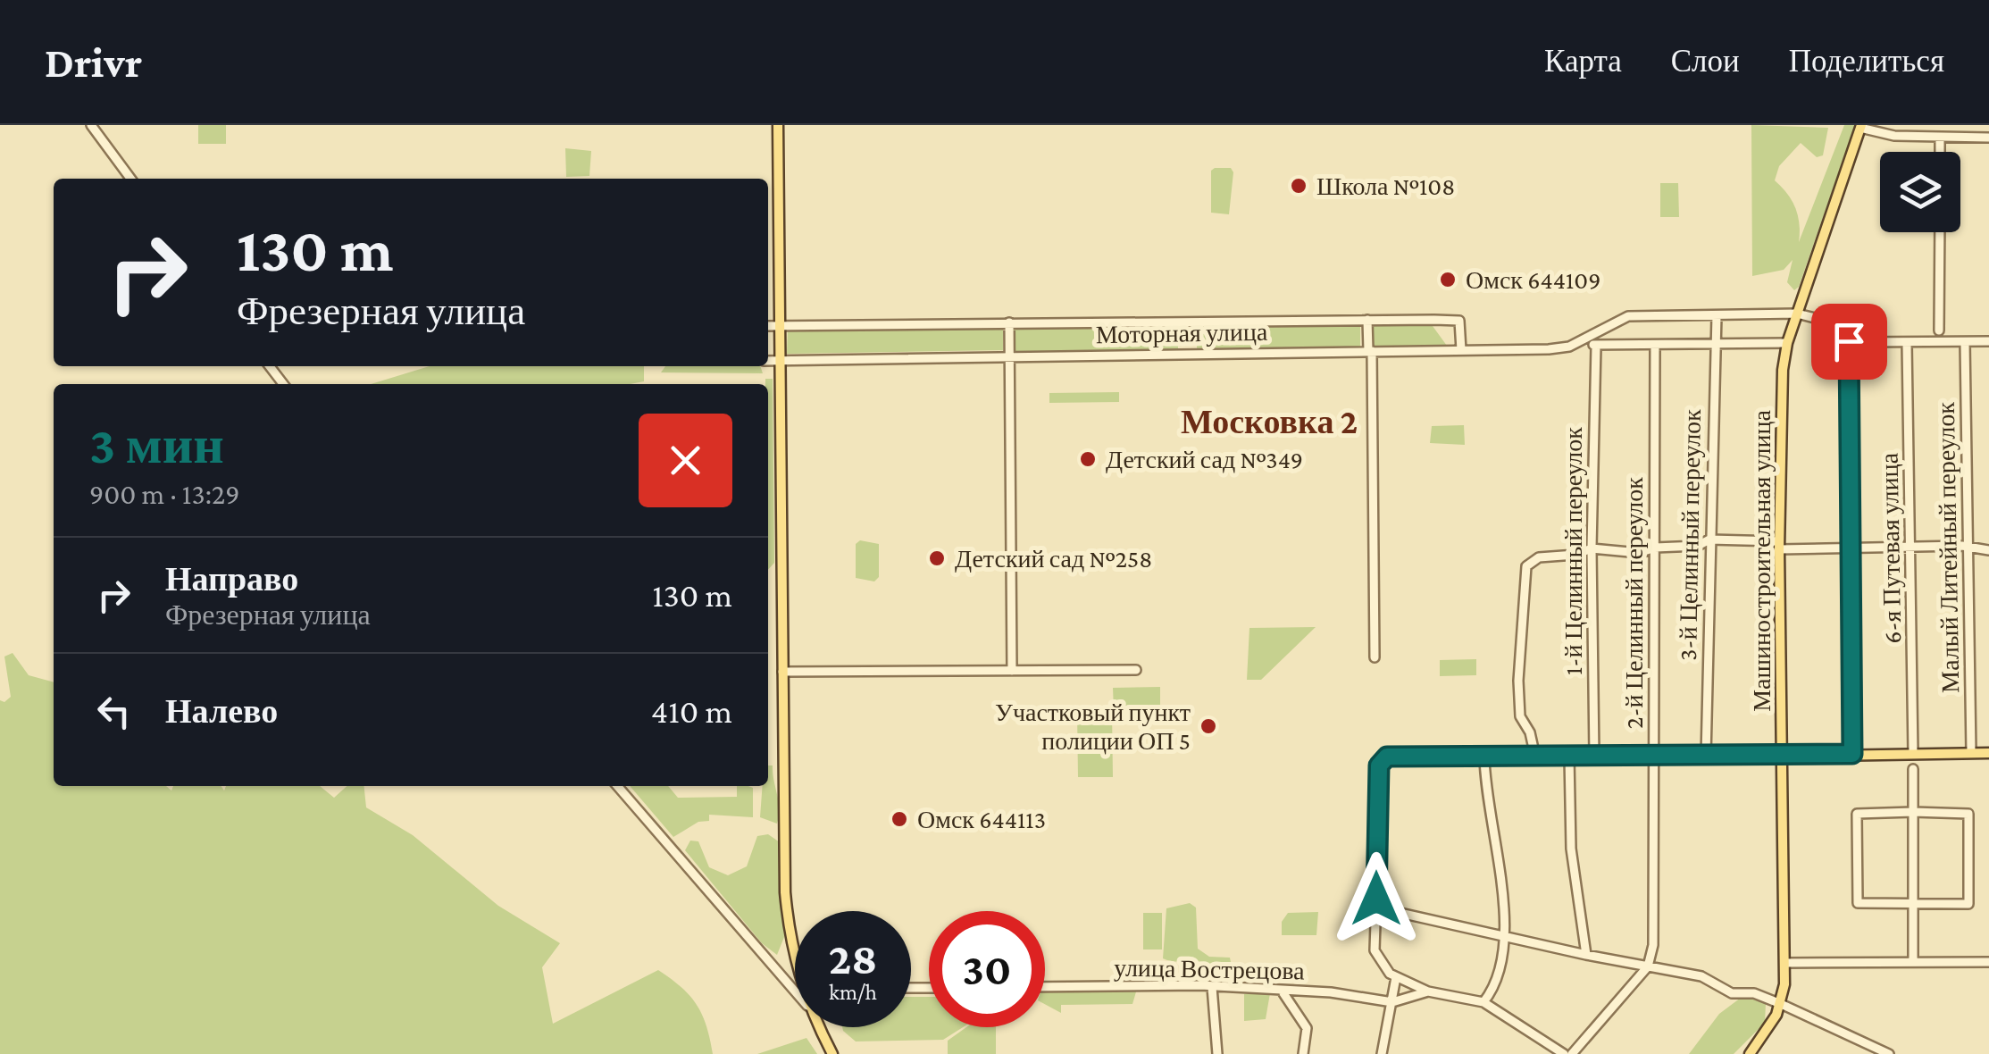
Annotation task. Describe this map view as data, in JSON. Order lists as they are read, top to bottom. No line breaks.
{"streets":{"main road":["Машиностроительная улица"],"street":["Моторная улица","3-й Целинный переулок","Малый Литейный переулок","6-я Путевая улица","1-й Целинный переулок","2-й Целинный переулок","улица Вострецова"]},"crossings":[["Моторная улица","3-й Целинный переулок"],["Моторная улица","Машиностроительная улица"]],"districts":["Московка 2"],"places":["Школа №108","Омск 644109","Детский сад №349","Детский сад №258","Участковый пункт полиции ОП 5","Омск 644113"],"page":{"header":"Drivr","nav":["Карта","Слои","Поделиться"],"turn":["130 m","Фрезерная улица"],"heading":["3 мин","900 m · 13:29"],"list":[{"name":"Направо","note":"Фрезерная улица","value":"130 m"},{"name":"Налево","value":"410 m"}],"speed":"28 km/h","limit":"30"}}
